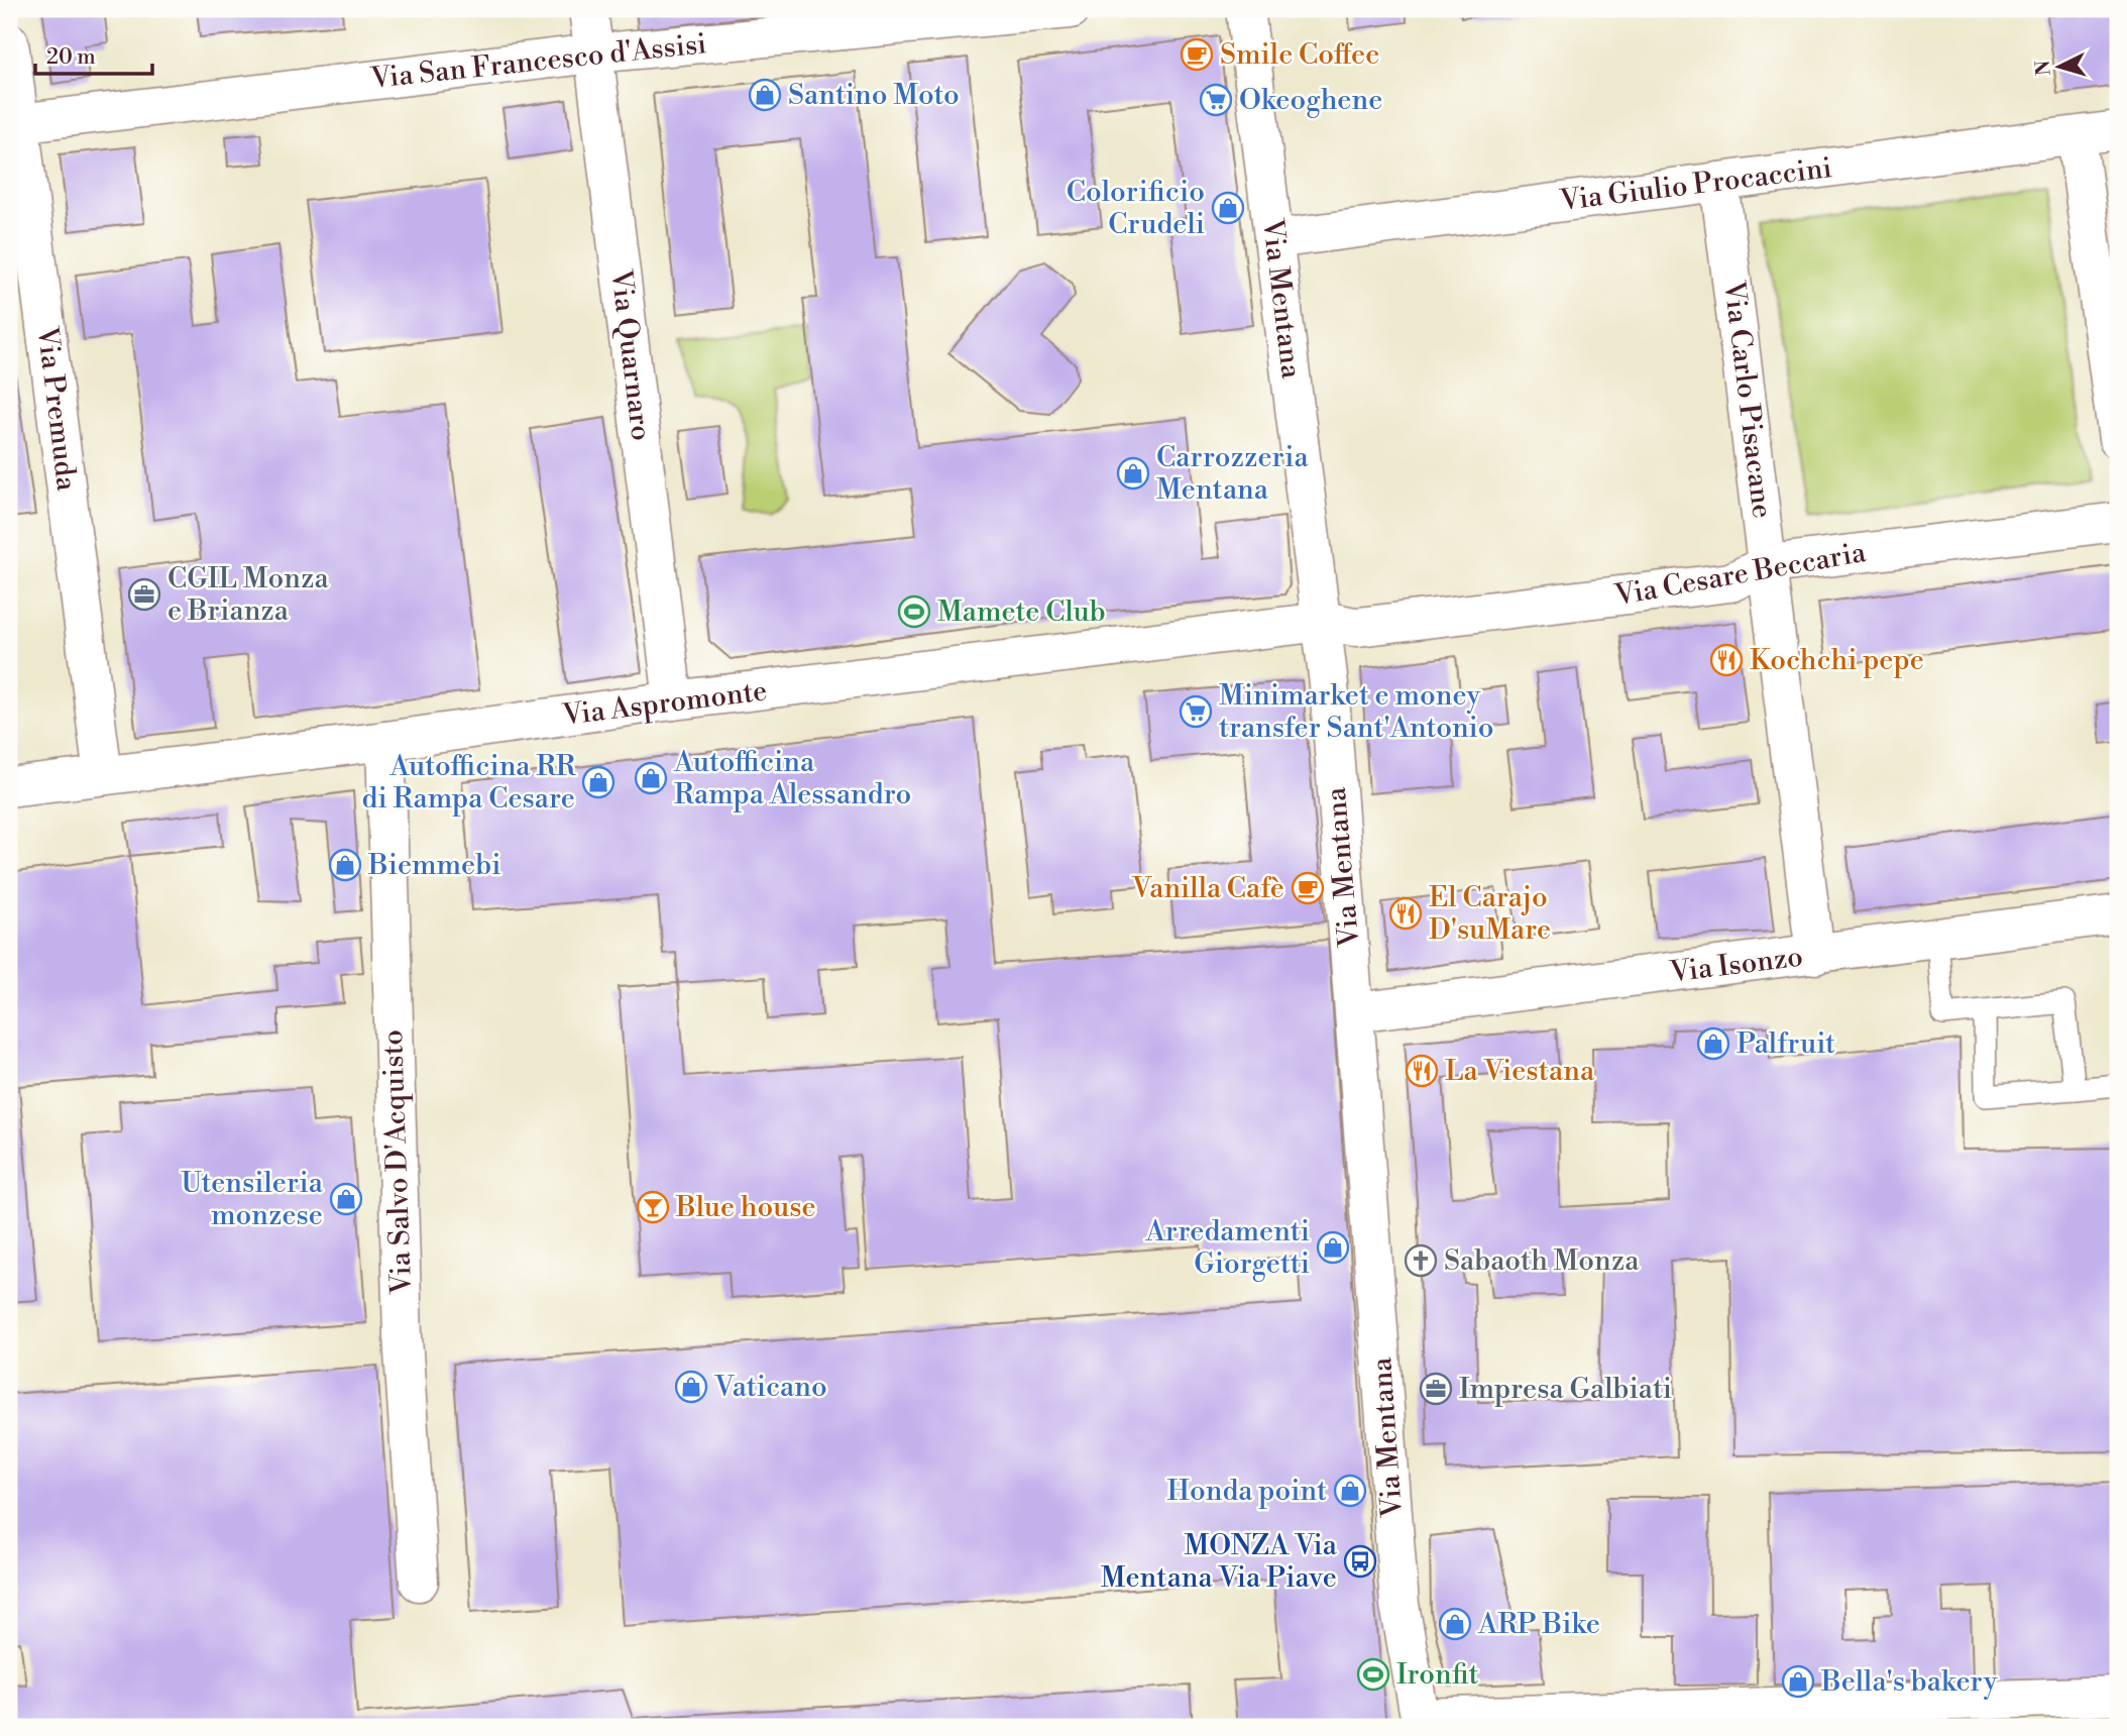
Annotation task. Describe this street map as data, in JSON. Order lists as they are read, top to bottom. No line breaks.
{"streets":{"street":["Via San Francesco d'Assisi","Via Giulio Procaccini","Via Mentana","Via Quarnaro","Via Carlo Pisacane","Via Premuda","Via Cesare Beccaria","Via Aspromonte","Via Isonzo","Via Salvo D'Acquisto"]},"crossings":[["Via San Francesco d'Assisi","Via Quarnaro"],["Via San Francesco d'Assisi","Via Premuda"],["Via Giulio Procaccini","Via Mentana"],["Via Giulio Procaccini","Via Carlo Pisacane"],["Via Mentana","Via Cesare Beccaria"],["Via Mentana","Via Aspromonte"],["Via Mentana","Via Isonzo"],["Via Quarnaro","Via Aspromonte"],["Via Carlo Pisacane","Via Cesare Beccaria"],["Via Carlo Pisacane","Via Isonzo"],["Via Premuda","Via Aspromonte"],["Via Cesare Beccaria","Via Aspromonte"],["Via Aspromonte","Via Salvo D'Acquisto"]],"places":{"cafe":["Smile Coffee","Vanilla Cafè"],"shop":["Santino Moto","Colorificio Crudeli","Carrozzeria Mentana","Autofficina Rampa Alessandro","Autofficina RR di Rampa Cesare","Biemmebi","Palfruit","Utensileria monzese","Arredamenti Giorgetti","Vaticano","Honda point","ARP Bike","Bella's bakery"],"supermarket":["Okeoghene","Minimarket e money transfer Sant'Antonio"],"office":["CGIL Monza e Brianza","Impresa Galbiati"],"sports":["Mamete Club","Ironfit"],"restaurant":["Kochchi pepe","El Carajo D'suMare","La Viestana"],"bar":["Blue house"],"church":["Sabaoth Monza"],"bus stop":["MONZA Via Mentana Via Piave"]},"scale_bar":"20 m","north":"left"}
